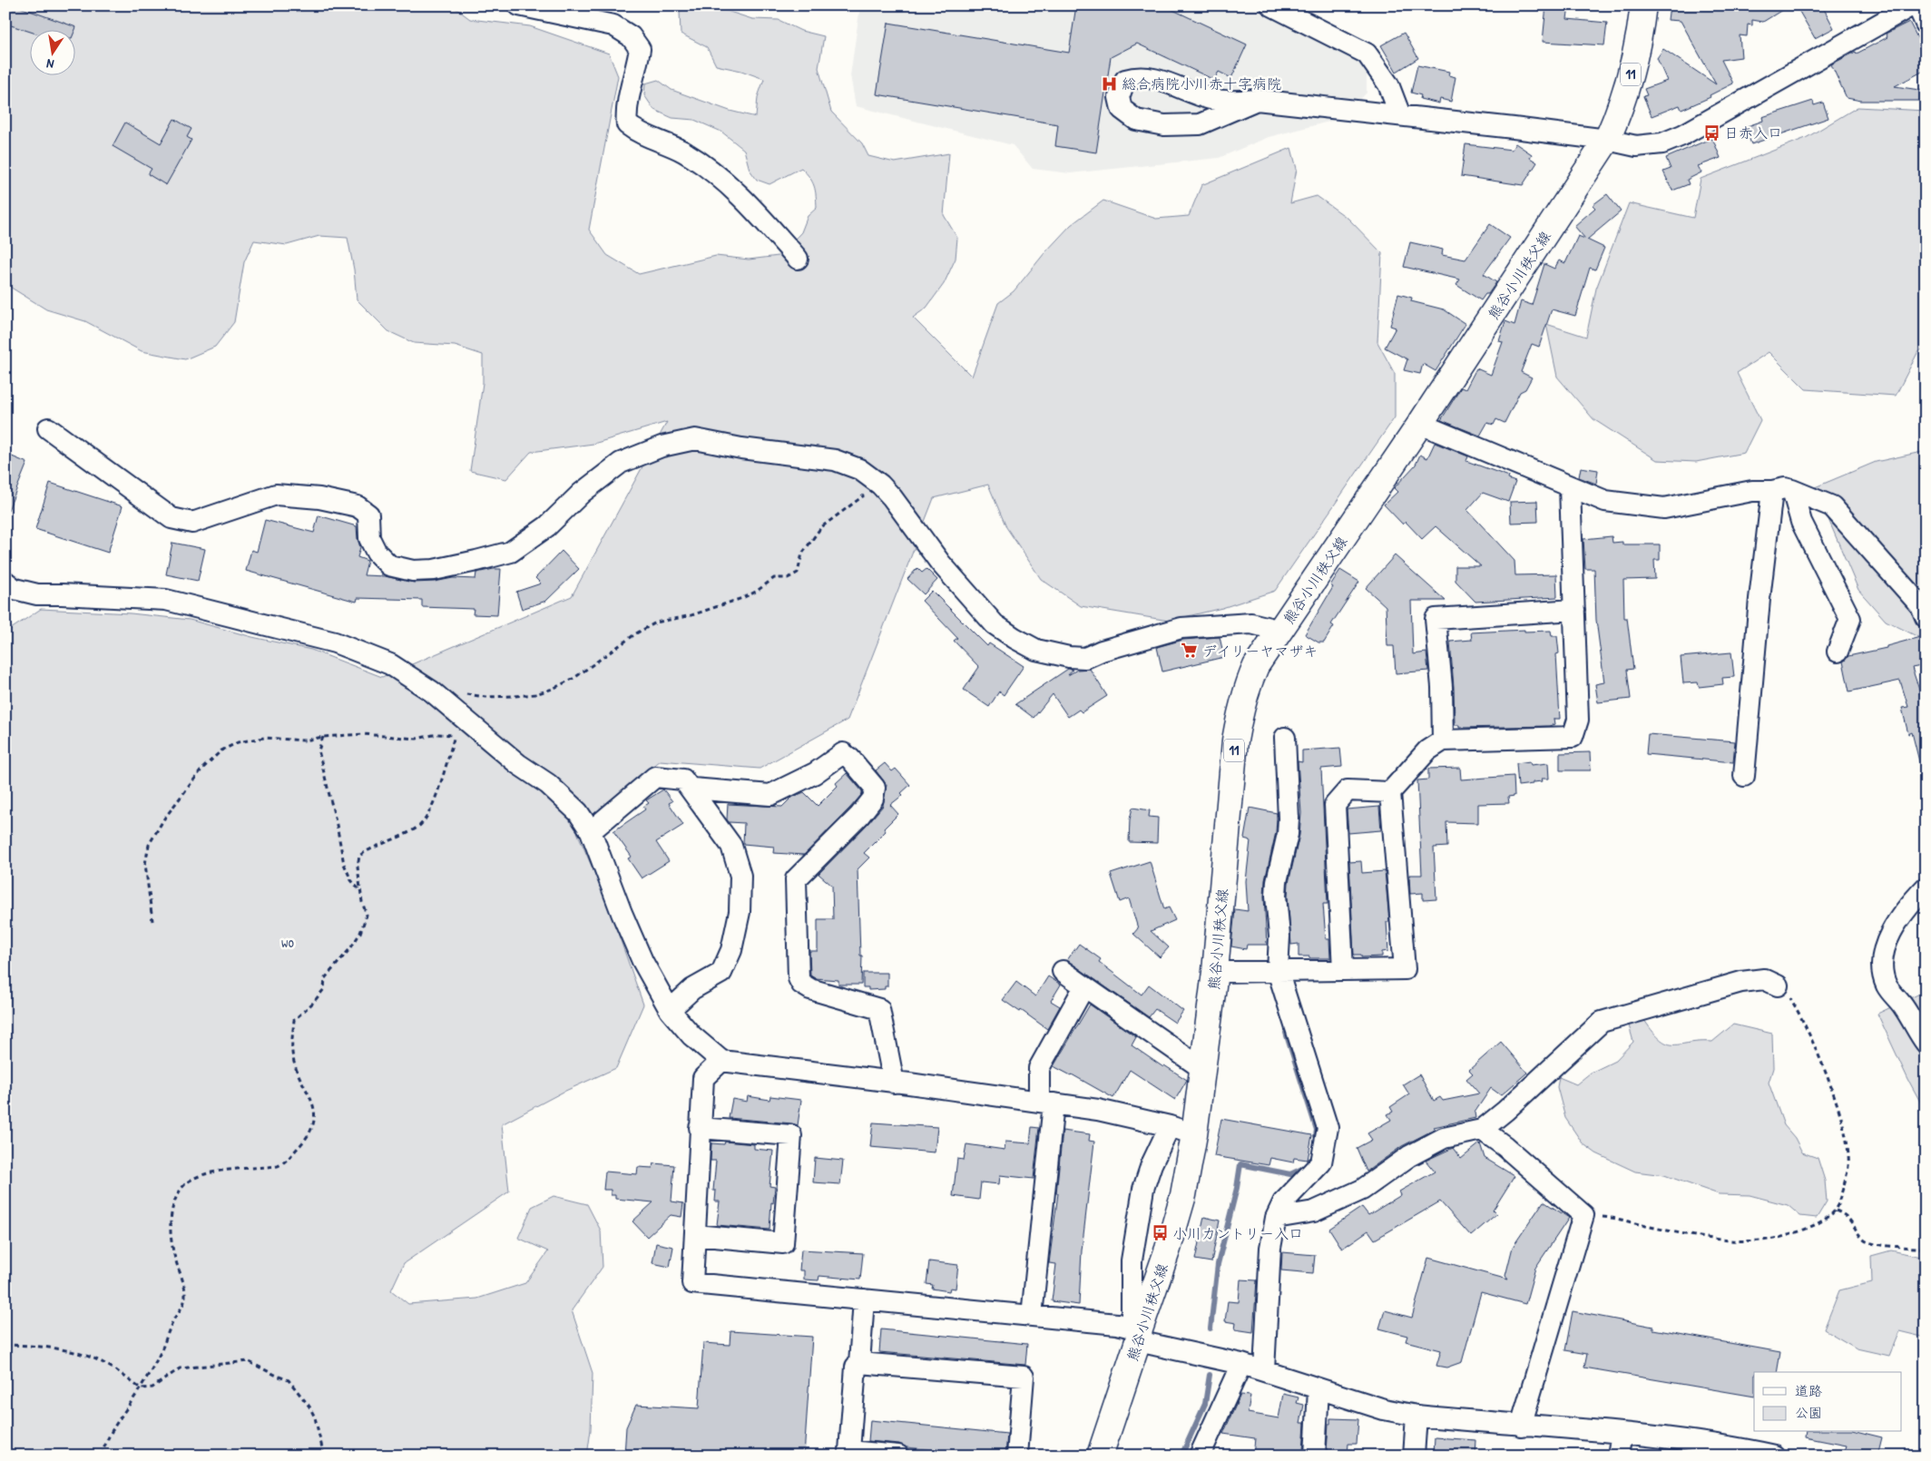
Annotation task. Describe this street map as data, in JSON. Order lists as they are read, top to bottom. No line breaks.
{"streets":{"main road":["11","熊谷小川秩父線"]},"parks":["wo"],"places":{"hospital":["総合病院小川赤十字病院"],"bus stop":["日赤入口","小川カントリー入口"],"supermarket":["デイリーヤマザキ"]},"legend":["道路","公園"],"north":"bottom"}
